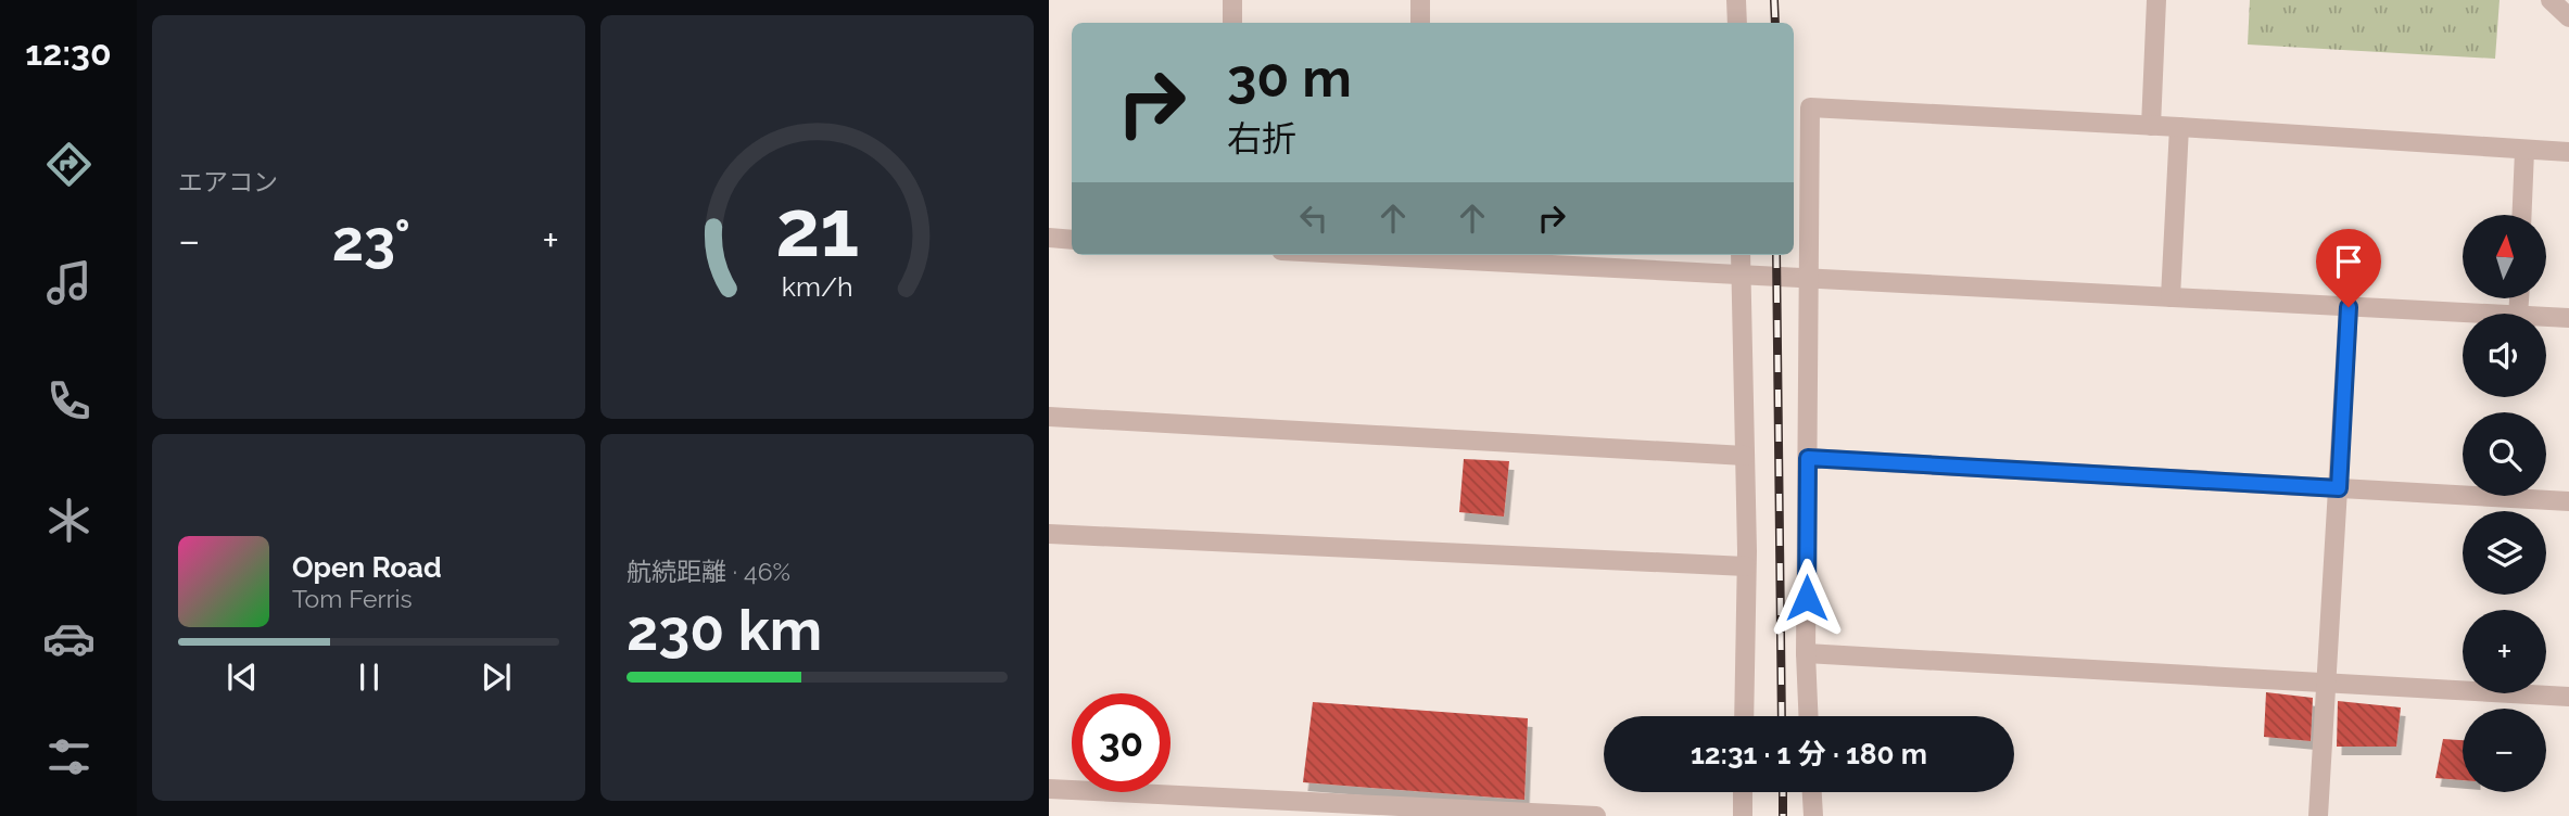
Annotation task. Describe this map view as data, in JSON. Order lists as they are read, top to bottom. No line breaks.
{"north":"top","page":{"tabs":"12:30","tile":["エアコン",["航続距離 · 46%","230 km"]],"turn":["30 m","右折"],"heat":["−","23°","+"],"map_buttons":["+","−"],"song":["Open Road","Tom Ferris"],"limit":"30","trip":"12:31 · 1 分 · 180 m","gauge":["21","km/h"]}}
